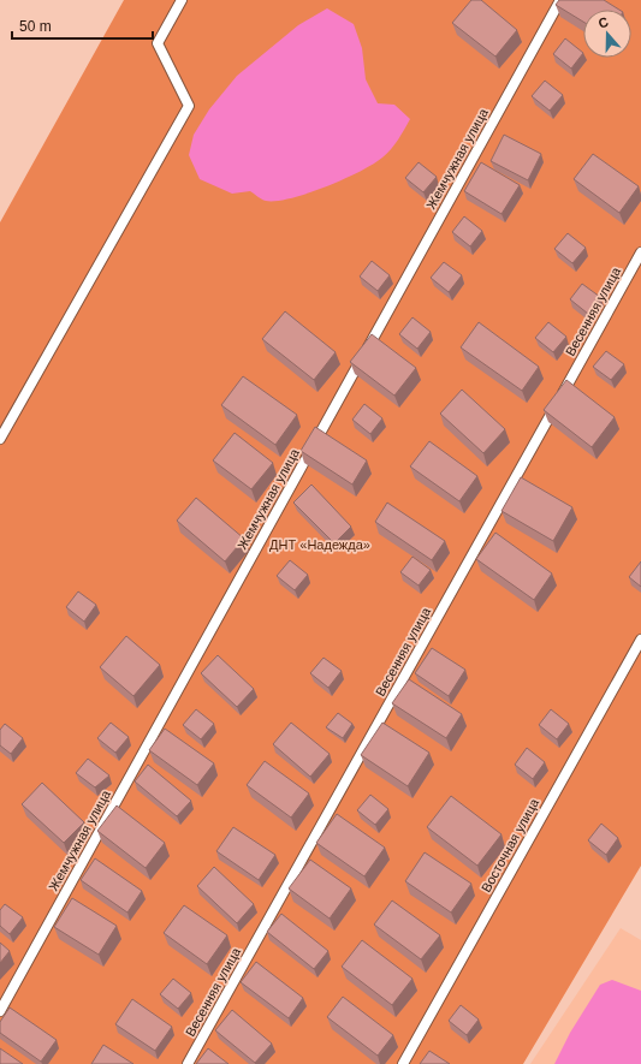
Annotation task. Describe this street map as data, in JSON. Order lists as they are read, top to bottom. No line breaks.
{"streets":{"lane":["Жемчужная улица","Весенняя улица","Восточная улица"]},"parks":["ДНТ «Надежда»"],"scale_bar":"50 m","north":"top"}
